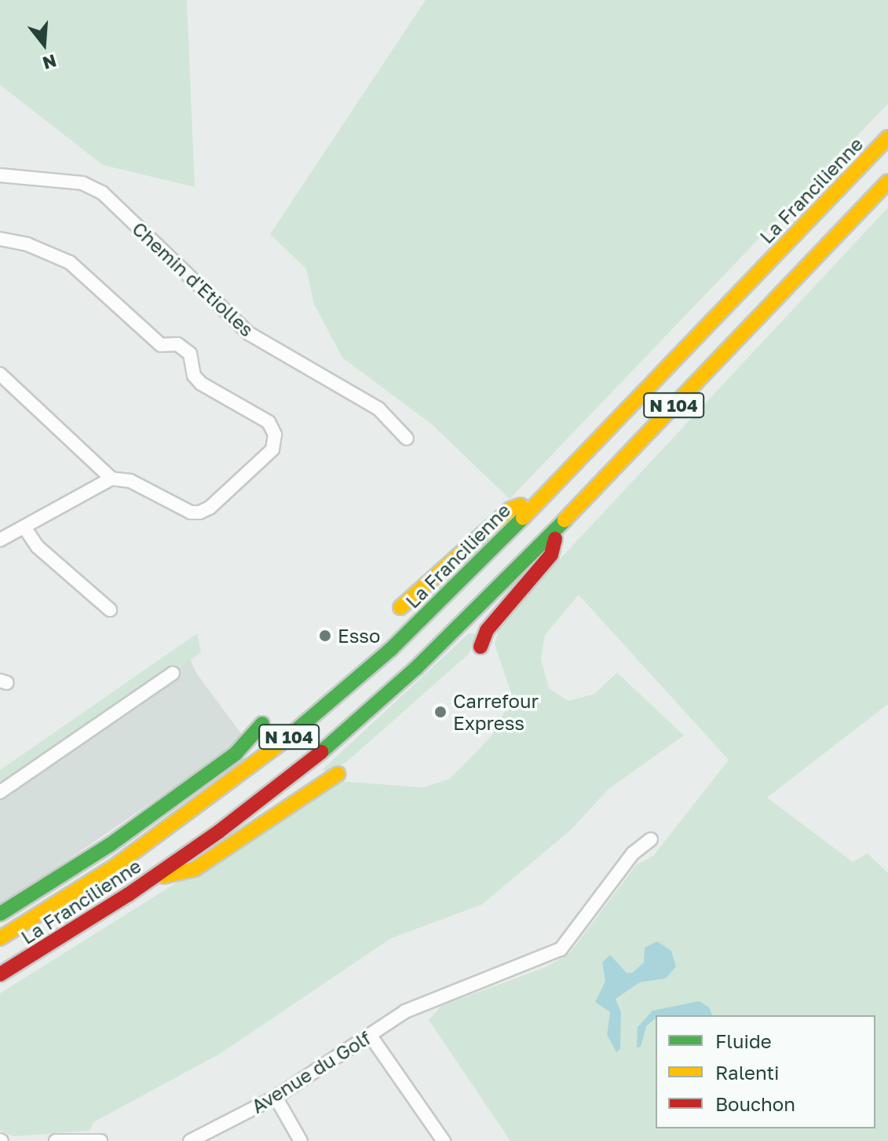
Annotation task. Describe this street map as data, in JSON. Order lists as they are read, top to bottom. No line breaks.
{"streets":{"highway":["La Francilienne","N 104"],"street":["Chemin d'Etiolles","Avenue du Golf"]},"places":["Esso","Carrefour Express"],"legend":["Fluide","Ralenti","Bouchon"],"north":"bottom"}
